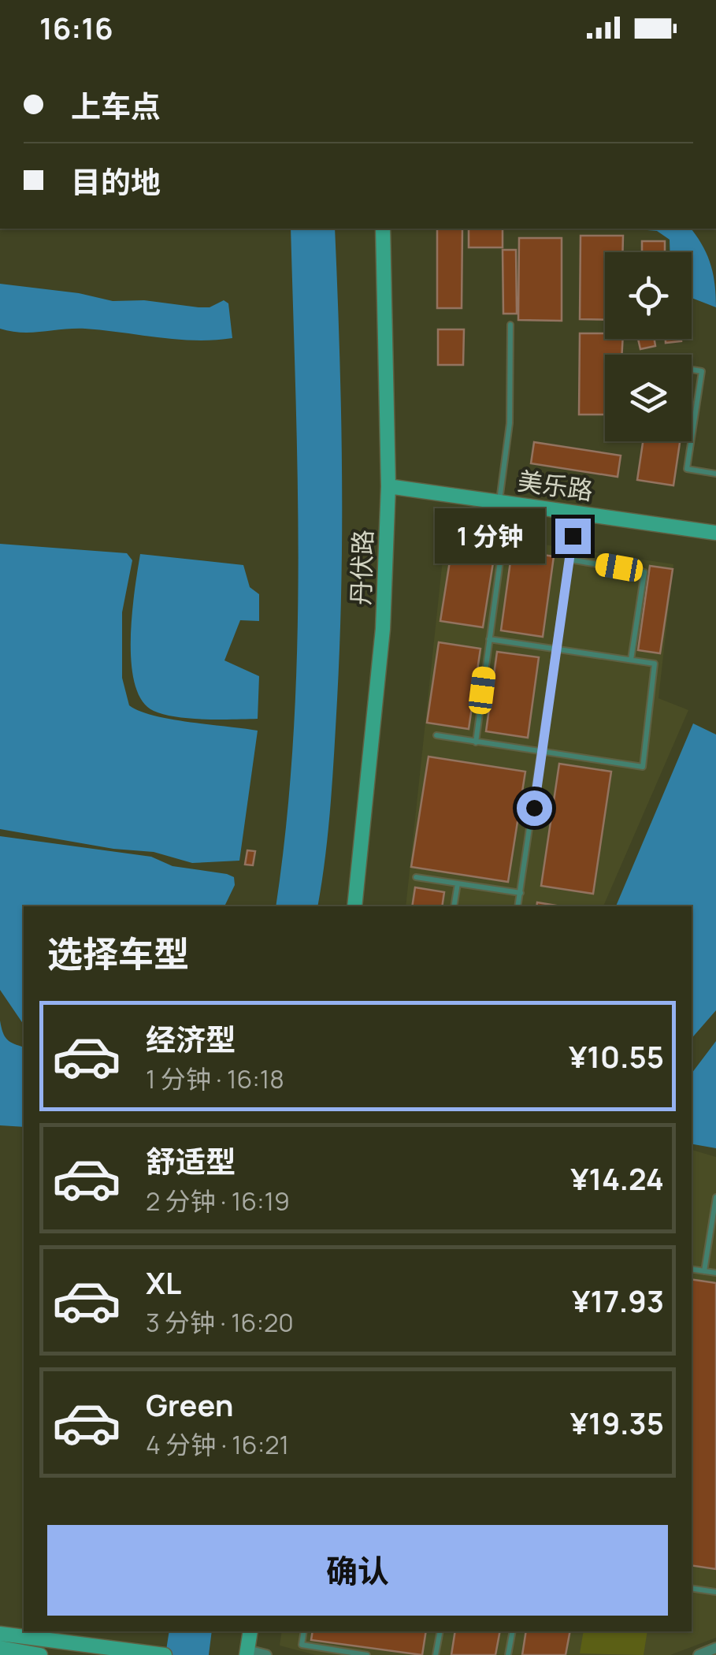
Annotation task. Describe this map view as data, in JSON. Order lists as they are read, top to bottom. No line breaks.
{"streets":{"main road":["美乐路","丹伏路"]},"crossings":[["美乐路","丹伏路"]],"page":{"status":"16:16","banner":["上车点","目的地"],"bubble":"1 分钟","heading":"选择车型","list":[{"name":"经济型","note":"1 分钟 · 16:18","value":"¥10.55"},{"name":"舒适型","note":"2 分钟 · 16:19","value":"¥14.24"},{"name":"XL","note":"3 分钟 · 16:20","value":"¥17.93"},{"name":"Green","note":"4 分钟 · 16:21","value":"¥19.35"}],"buttons":"确认"}}
